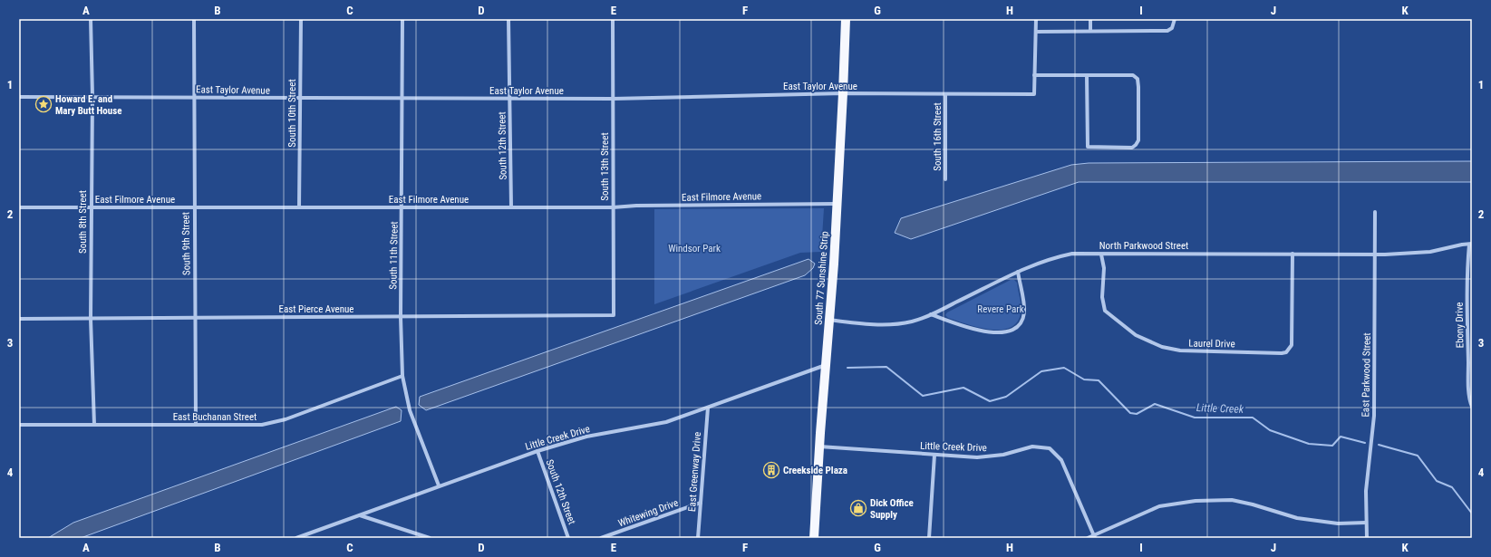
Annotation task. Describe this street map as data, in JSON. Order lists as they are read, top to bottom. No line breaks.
{"streets":{"main road":["South 77 Sunshine Strip"],"street":["East Taylor Avenue","South 10th Street","South 16th Street","South 12th Street","South 13th Street","East Filmore Avenue","South 8th Street","South 9th Street","North Parkwood Street","South 11th Street","East Pierce Avenue","Ebony Drive","Laurel Drive","East Parkwood Street","East Buchanan Street","Little Creek Drive","East Greenway Drive","Whitewing Drive"]},"crossings":[["East Taylor Avenue","South 10th Street"],["East Taylor Avenue","South 16th Street"],["East Taylor Avenue","South 12th Street"],["East Taylor Avenue","South 13th Street"],["East Taylor Avenue","South 8th Street"],["East Taylor Avenue","South 9th Street"],["East Taylor Avenue","South 11th Street"],["East Taylor Avenue","South 77 Sunshine Strip"],["South 10th Street","East Filmore Avenue"],["South 12th Street","East Filmore Avenue"],["South 12th Street","Little Creek Drive"],["South 13th Street","East Filmore Avenue"],["South 13th Street","East Pierce Avenue"],["East Filmore Avenue","South 8th Street"],["East Filmore Avenue","South 9th Street"],["East Filmore Avenue","South 11th Street"],["East Filmore Avenue","South 77 Sunshine Strip"],["South 8th Street","East Pierce Avenue"],["South 8th Street","East Buchanan Street"],["South 9th Street","East Pierce Avenue"],["South 9th Street","East Buchanan Street"],["North Parkwood Street","South 77 Sunshine Strip"],["North Parkwood Street","Ebony Drive"],["North Parkwood Street","Laurel Drive"],["North Parkwood Street","East Parkwood Street"],["South 11th Street","East Pierce Avenue"],["South 11th Street","East Buchanan Street"],["South 11th Street","Little Creek Drive"],["South 77 Sunshine Strip","Little Creek Drive"],["Little Creek Drive","East Greenway Drive"],["East Greenway Drive","Whitewing Drive"]],"water":["Little Creek"],"parks":["Windsor Park","Revere Park"],"places":{"place":["Howard E. and Mary Butt House"],"building":["Creekside Plaza"],"shop":["Dick Office Supply"]},"grid":{"columns":["A","B","C","D","E","F","G","H","I","J","K"],"rows":["1","2","3","4"]}}
